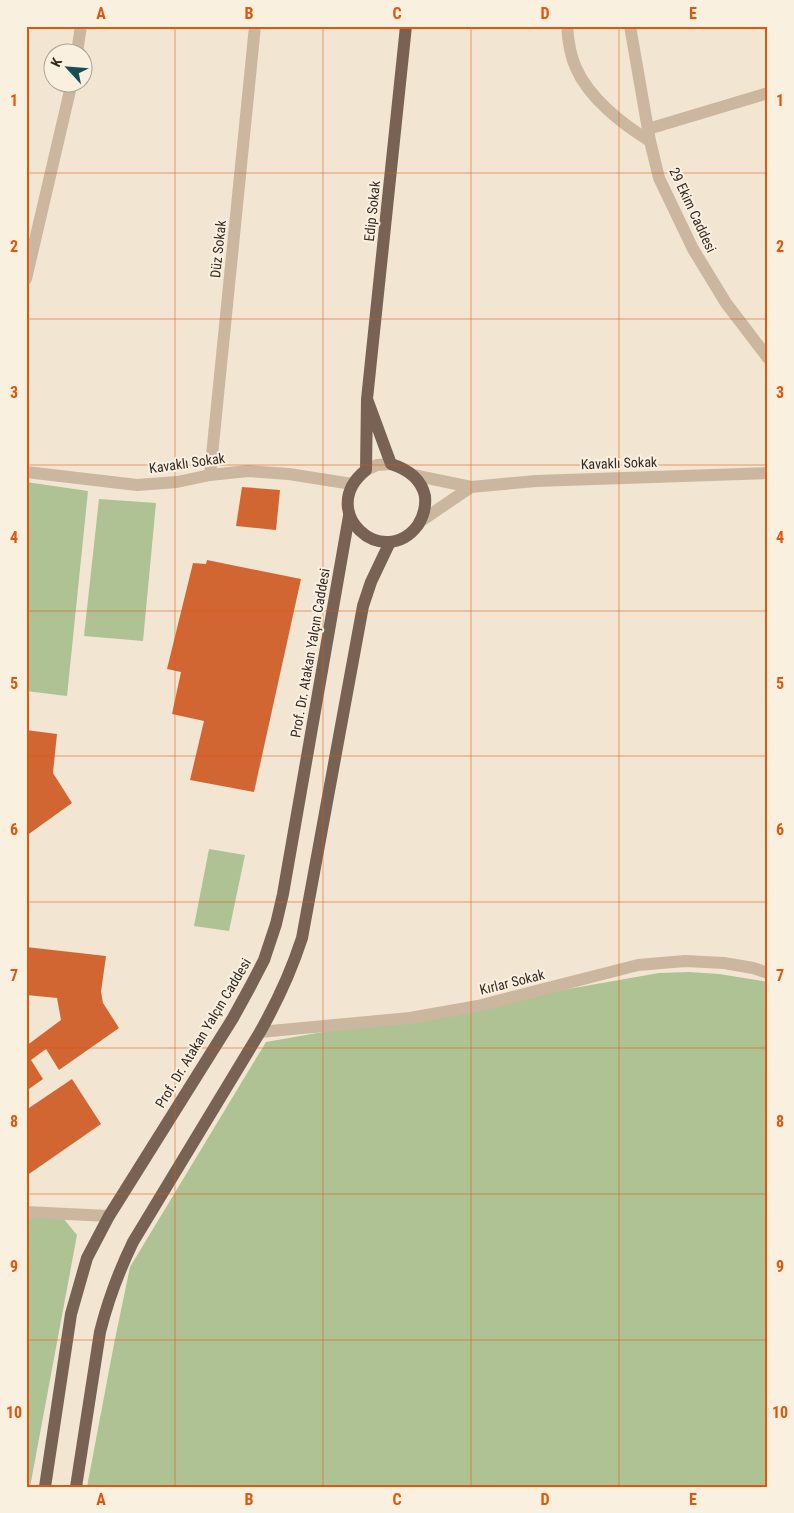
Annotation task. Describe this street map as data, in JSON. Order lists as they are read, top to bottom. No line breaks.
{"streets":{"main road":["Edip Sokak","Prof. Dr. Atakan Yalçın Caddesi"],"street":["29 Ekim Caddesi","Düz Sokak","Kavaklı Sokak","Kırlar Sokak"]},"crossings":[["Edip Sokak","Kavaklı Sokak"],["Edip Sokak","Prof. Dr. Atakan Yalçın Caddesi"],["Düz Sokak","Kavaklı Sokak"],["Kavaklı Sokak","Prof. Dr. Atakan Yalçın Caddesi"]],"north":"top left","grid":{"columns":["A","B","C","D","E"],"rows":["1","2","3","4","5","6","7","8","9","10"]}}
